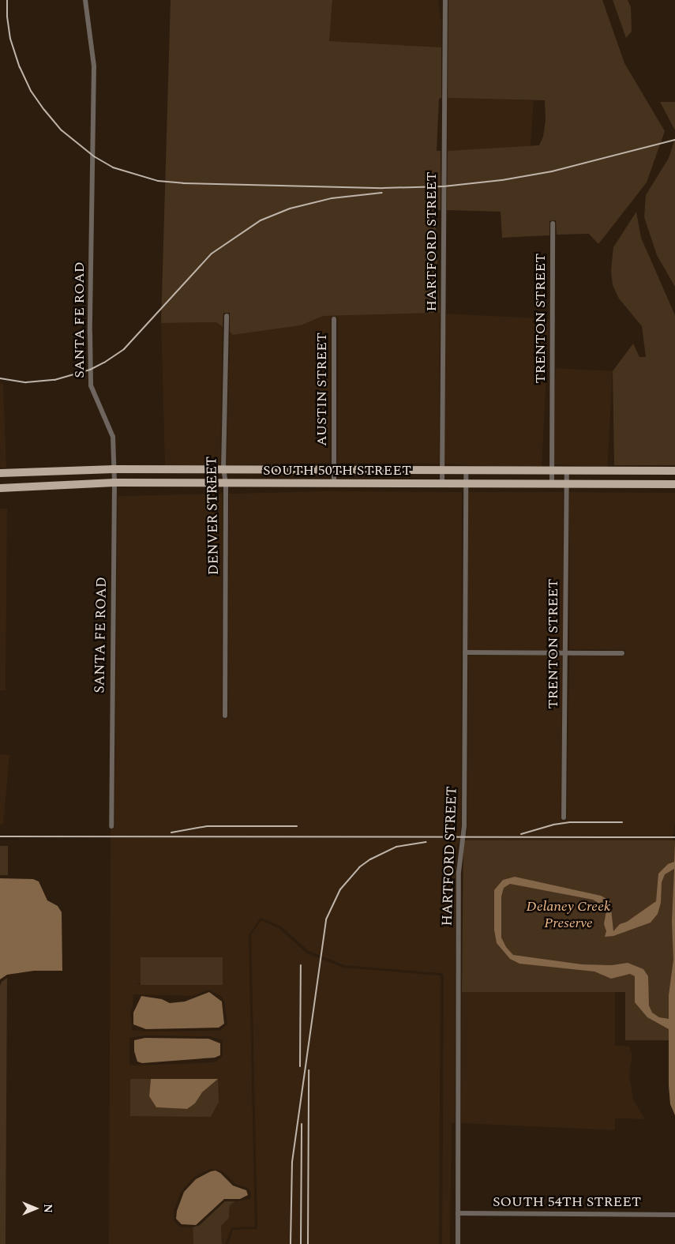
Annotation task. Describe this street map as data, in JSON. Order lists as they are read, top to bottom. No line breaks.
{"streets":{"main road":["SOUTH 50TH STREET"],"street":["HARTFORD STREET","TRENTON STREET","SANTA FE ROAD","AUSTIN STREET","DENVER STREET","SOUTH 54TH STREET"]},"crossings":[["HARTFORD STREET","SOUTH 50TH STREET"],["HARTFORD STREET","SOUTH 54TH STREET"],["TRENTON STREET","SOUTH 50TH STREET"],["SANTA FE ROAD","SOUTH 50TH STREET"],["AUSTIN STREET","SOUTH 50TH STREET"],["SOUTH 50TH STREET","DENVER STREET"]],"parks":["Delaney Creek Preserve"],"north":"right"}
